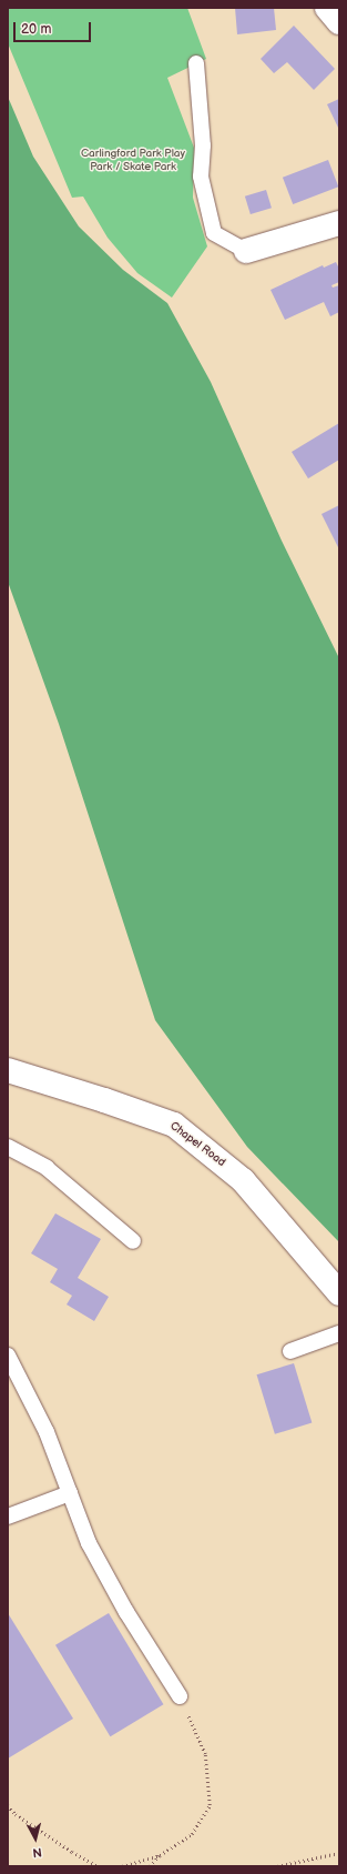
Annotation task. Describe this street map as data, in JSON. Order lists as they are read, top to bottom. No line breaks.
{"streets":{"street":["Chapel Road"]},"parks":["Carlingford Park Play Park / Skate Park"],"scale_bar":"20 m","north":"bottom"}
